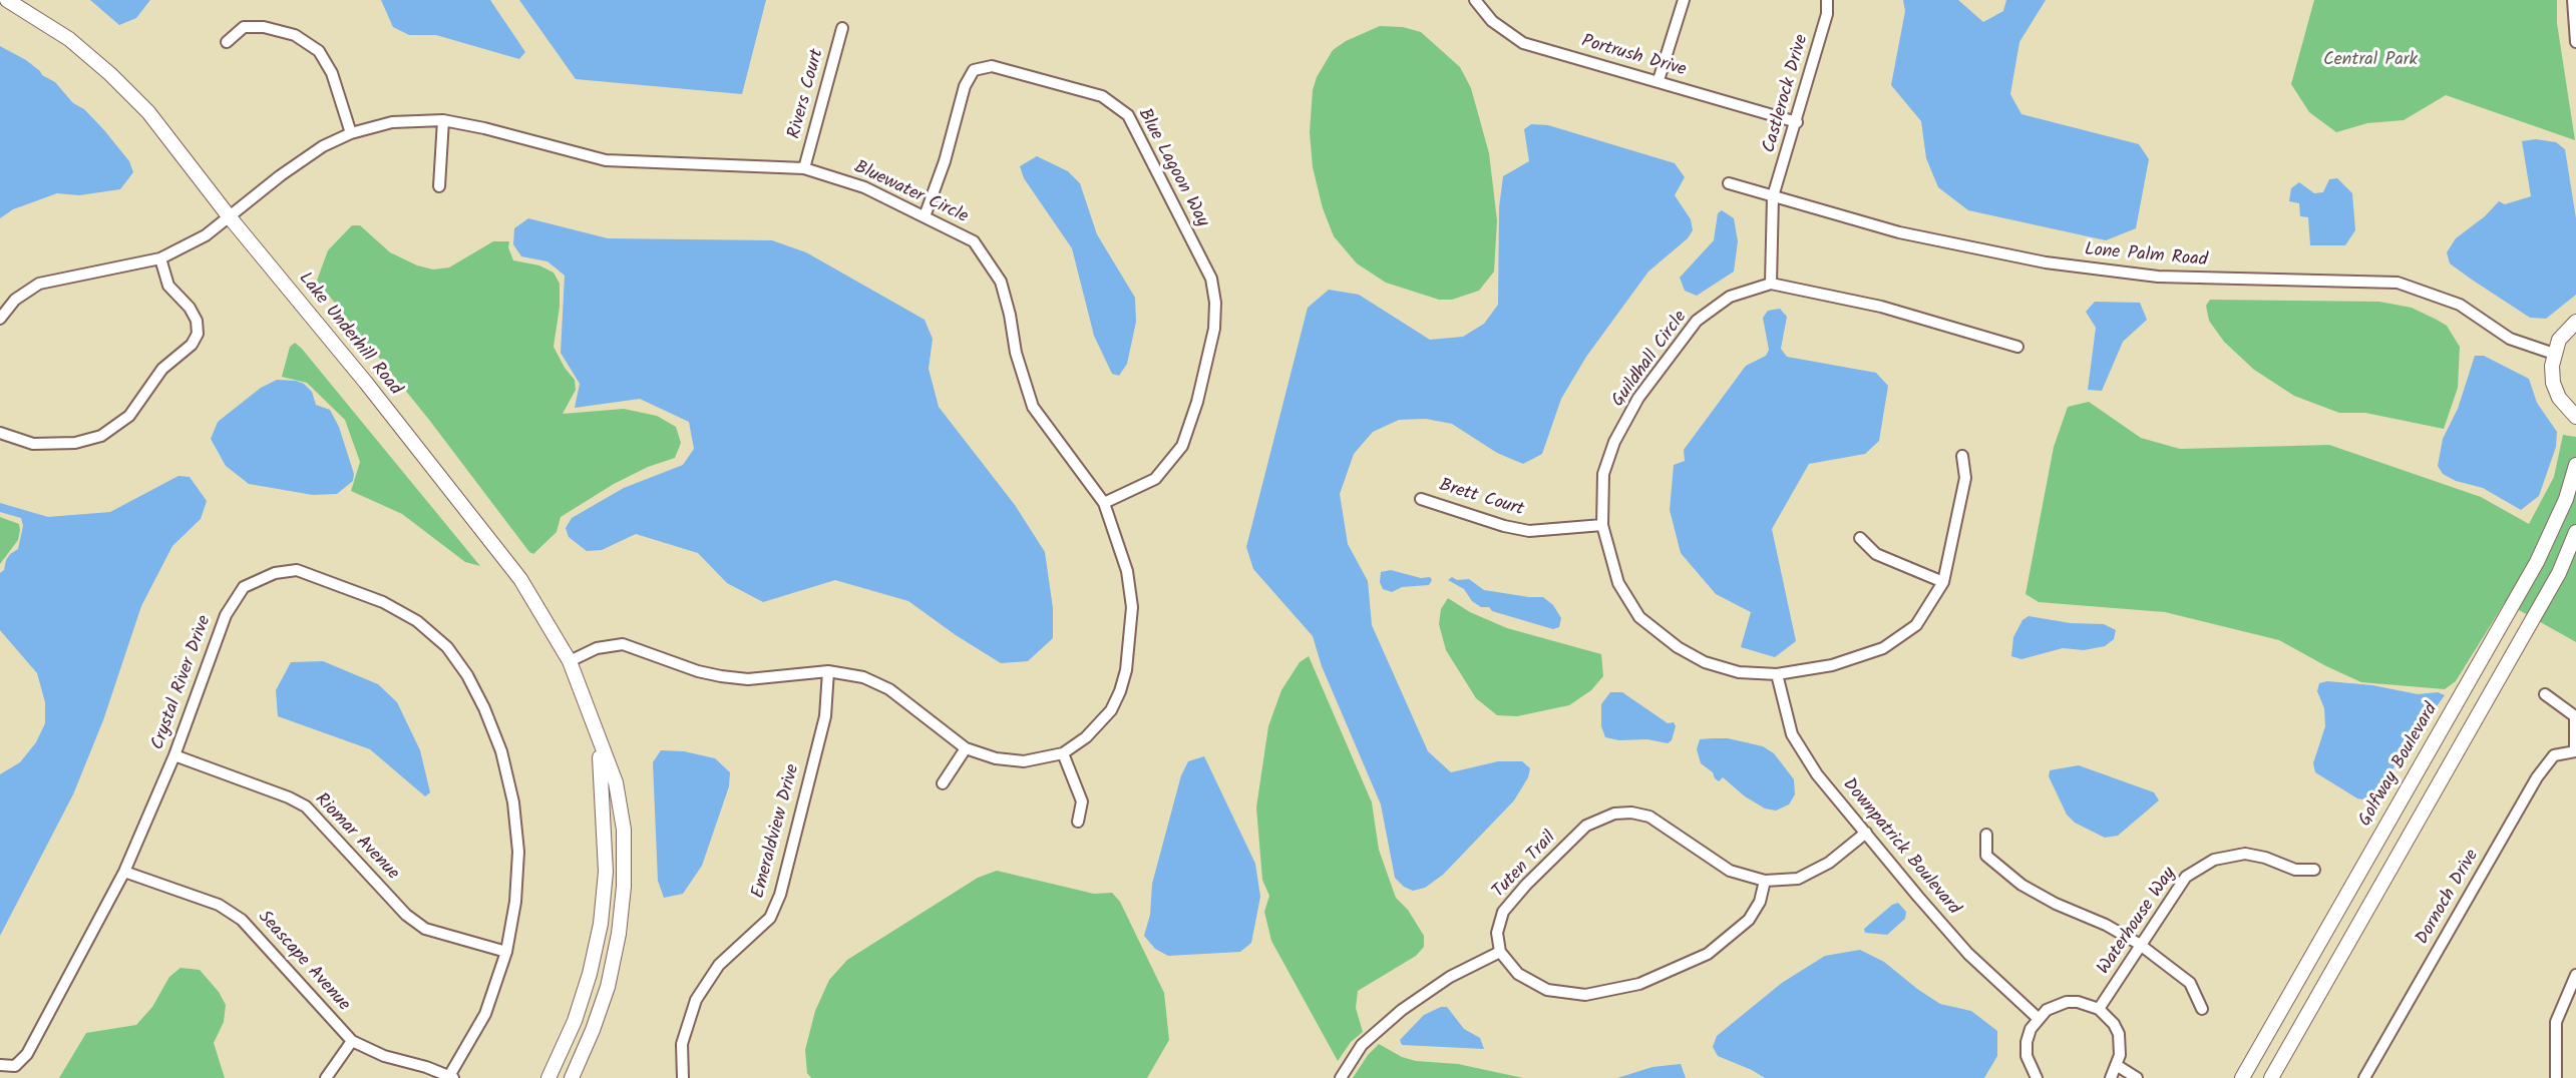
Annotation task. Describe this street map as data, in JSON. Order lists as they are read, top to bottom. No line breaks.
{"streets":{"street":["Portrush Drive","Rivers Court","Castlerock Drive","Blue Lagoon Way","Bluewater Circle","Lone Palm Road","Lake Underhill Road","Guildhall Circle","Brett Court","Crystal River Drive","Golfway Boulevard","Emeraldview Drive","Riomar Avenue","Downpatrick Boulevard","Tuten Trail","Dornoch Drive","Waterhouse Way","Seascape Avenue"]},"crossings":[["Portrush Drive","Castlerock Drive"],["Rivers Court","Bluewater Circle"],["Castlerock Drive","Lone Palm Road"],["Blue Lagoon Way","Bluewater Circle"],["Bluewater Circle","Lake Underhill Road"],["Bluewater Circle","Emeraldview Drive"],["Guildhall Circle","Brett Court"],["Guildhall Circle","Downpatrick Boulevard"],["Crystal River Drive","Riomar Avenue"],["Crystal River Drive","Seascape Avenue"],["Downpatrick Boulevard","Tuten Trail"]],"parks":["Central Park"]}
